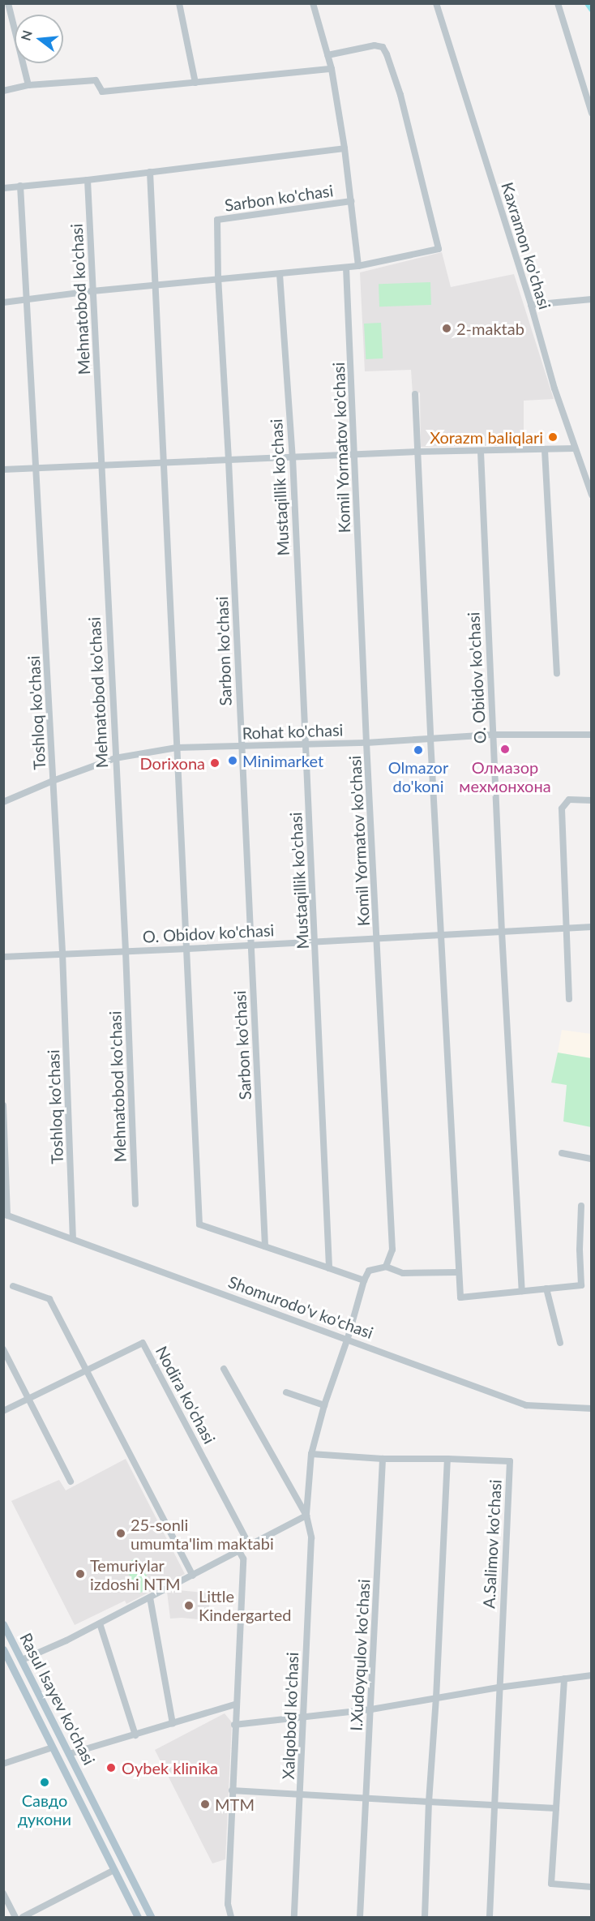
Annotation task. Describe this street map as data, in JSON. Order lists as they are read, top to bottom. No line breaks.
{"streets":{"main road":["Rasul Isayev ko'chasi"],"street":["Sarbon ko'chasi","Kaxramon ko'chasi","Mehnatobod ko'chasi","Komil Yormatov ko'chasi","Mustaqillik ko'chasi","O. Obidov ko'chasi","Toshloq ko'chasi","Rohat ko'chasi","Shomurodo'v ko'chasi","Nodira ko'chasi","A.Salimov ko'chasi","I.Xudoyqulov ko'chasi","Xalqobod ko'chasi"]},"crossings":[["Sarbon ko'chasi","O. Obidov ko'chasi"],["Sarbon ko'chasi","Rohat ko'chasi"],["Mehnatobod ko'chasi","O. Obidov ko'chasi"],["Mehnatobod ko'chasi","Rohat ko'chasi"],["Komil Yormatov ko'chasi","O. Obidov ko'chasi"],["Komil Yormatov ko'chasi","Rohat ko'chasi"],["Mustaqillik ko'chasi","O. Obidov ko'chasi"],["Mustaqillik ko'chasi","Rohat ko'chasi"],["O. Obidov ko'chasi","Toshloq ko'chasi"],["O. Obidov ko'chasi","Rohat ko'chasi"],["Toshloq ko'chasi","Rohat ko'chasi"],["Toshloq ko'chasi","Shomurodo'v ko'chasi"]],"places":["2-maktab","Xorazm baliqlari","Олмазор мехмонхона","Olmazor do'koni","Minimarket","Dorixona","25-sonli umumta'lim maktabi","Temuriylar izdoshi NTM","Little Kindergarted","Oybek klinika","Савдо дукони","MTM"],"north":"left"}
